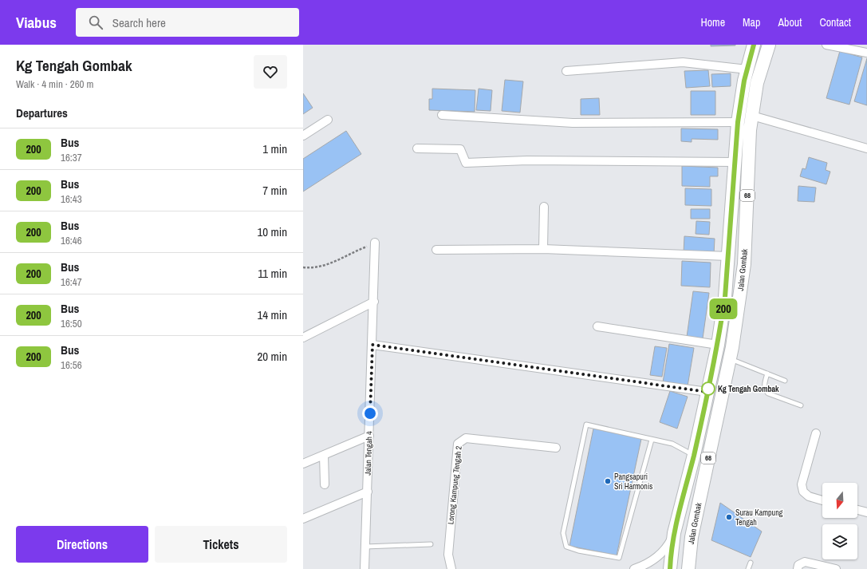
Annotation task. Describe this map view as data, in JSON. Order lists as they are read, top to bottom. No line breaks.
{"streets":{"main road":["68","Jalan Gombak"],"street":["Jalan Tengah 4","Lorong Kampung Tengah 2"]},"places":["Kg Tengah Gombak","Pangsapuri Sri Harmonis","Surau Kampung Tengah"],"lines":["bus line 200"],"north":"bottom","page":{"header":"Viabus","search":"Search here","nav":["Home","Map","About","Contact"],"heading":[["Kg Tengah Gombak","Walk · 4 min · 260 m"],"Departures"],"on_map":"200","list":[{"mark":"200","name":"Bus","note":"16:37","value":"1 min"},{"mark":"200","name":"Bus","note":"16:43","value":"7 min"},{"mark":"200","name":"Bus","note":"16:46","value":"10 min"},{"mark":"200","name":"Bus","note":"16:47","value":"11 min"},{"mark":"200","name":"Bus","note":"16:50","value":"14 min"},{"mark":"200","name":"Bus","note":"16:56","value":"20 min"}],"buttons":["Directions","Tickets"]}}
